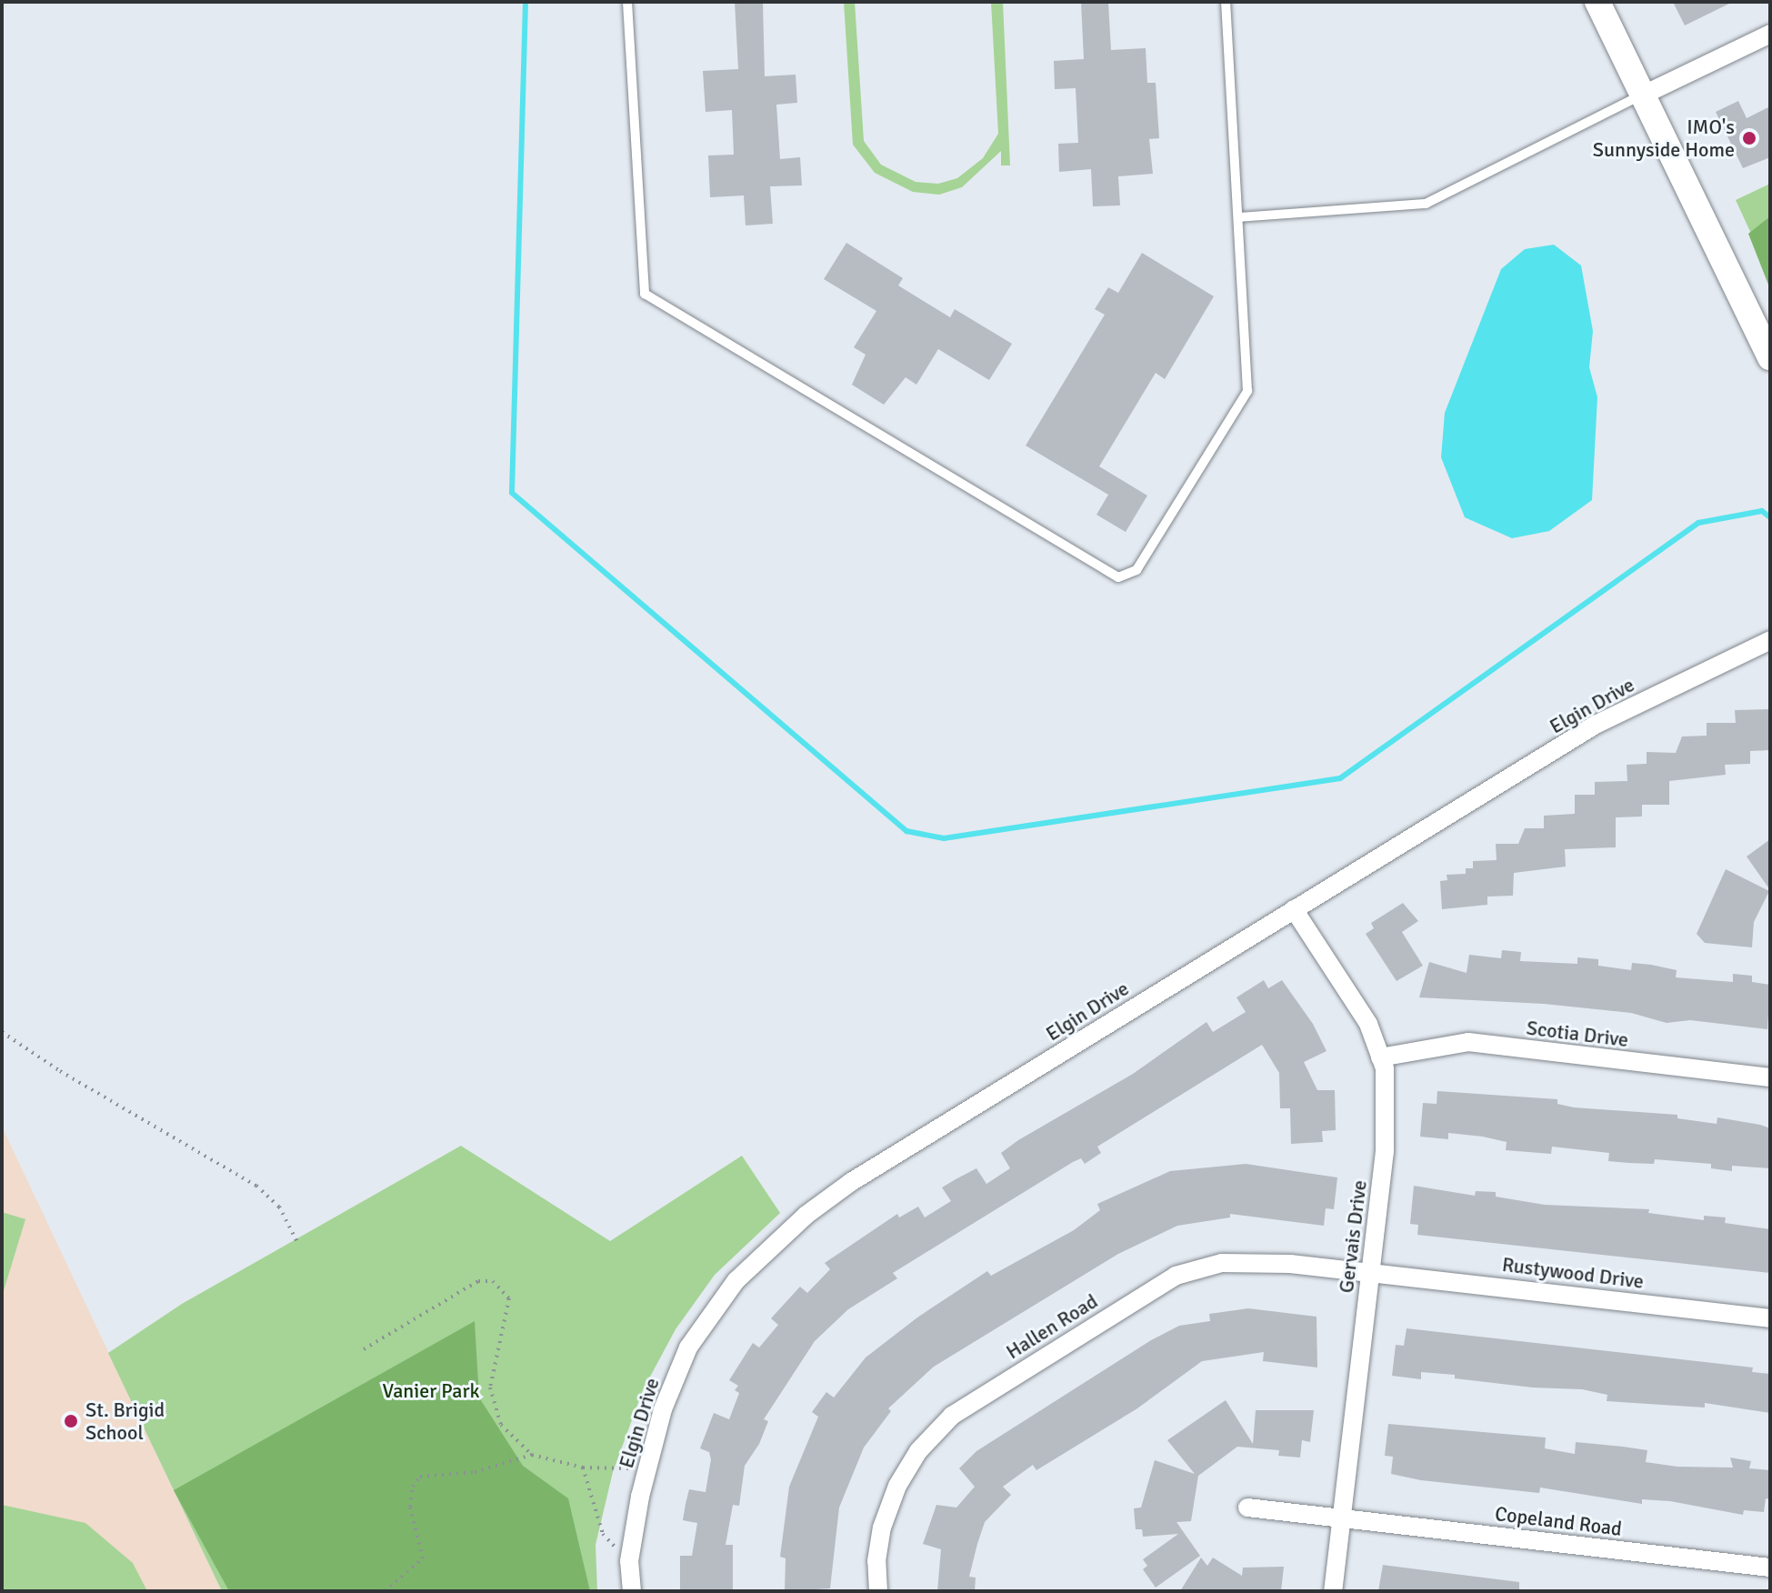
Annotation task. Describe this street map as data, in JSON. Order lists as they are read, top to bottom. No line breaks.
{"streets":{"street":["Elgin Drive","Scotia Drive","Gervais Drive","Rustywood Drive","Hallen Road","Copeland Road"]},"crossings":[["Elgin Drive","Gervais Drive"],["Scotia Drive","Gervais Drive"],["Gervais Drive","Rustywood Drive"],["Gervais Drive","Hallen Road"],["Gervais Drive","Copeland Road"],["Rustywood Drive","Hallen Road"]],"parks":["Vanier Park"],"places":["IMO's Sunnyside Home","St. Brigid School"]}
